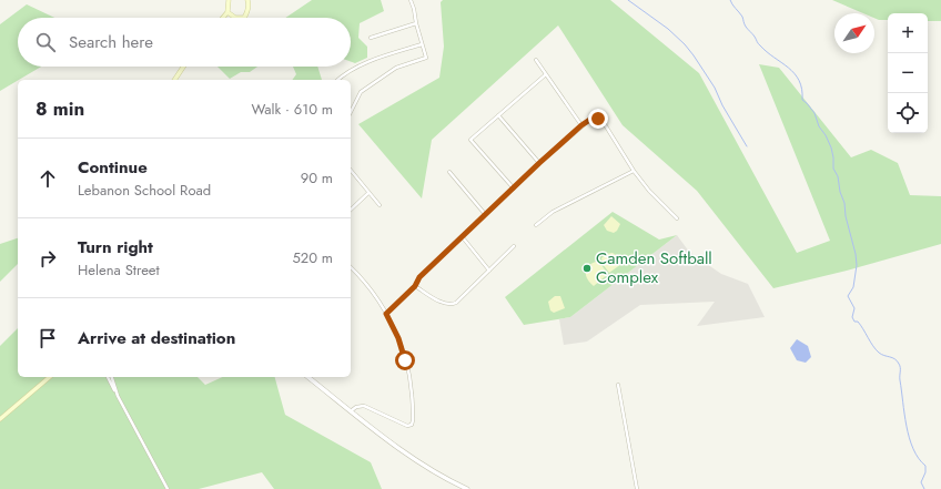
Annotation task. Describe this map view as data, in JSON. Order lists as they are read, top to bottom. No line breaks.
{"places":["Camden Softball Complex"],"north":"top right","page":{"map_buttons":["+","−"],"search":"Search here","heading":["8 min","Walk · 610 m"],"list":[["Continue","Lebanon School Road","90 m"],["Turn right","Helena Street","520 m"],"Arrive at destination"]}}
